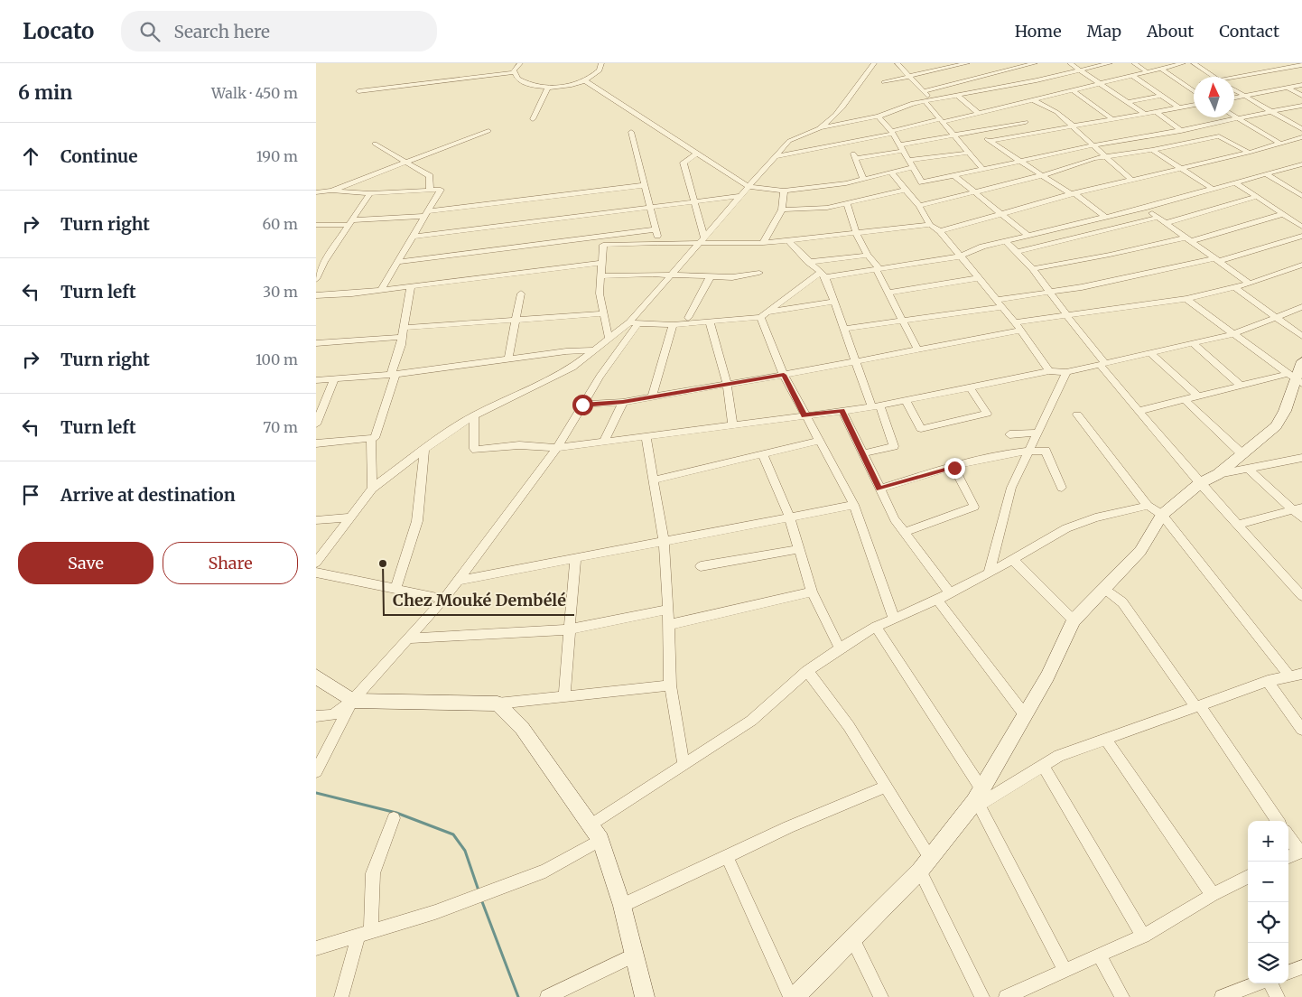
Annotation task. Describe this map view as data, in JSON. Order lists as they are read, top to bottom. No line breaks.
{"places":["Chez Mouké Dembélé"],"north":"top","page":{"header":"Locato","search":"Search here","nav":["Home","Map","About","Contact"],"heading":["6 min","Walk · 450 m"],"list":[["Continue","190 m"],["Turn right","60 m"],["Turn left","30 m"],["Turn right","100 m"],["Turn left","70 m"],"Arrive at destination"],"buttons":["Save","Share"],"map_buttons":["+","−"]}}
